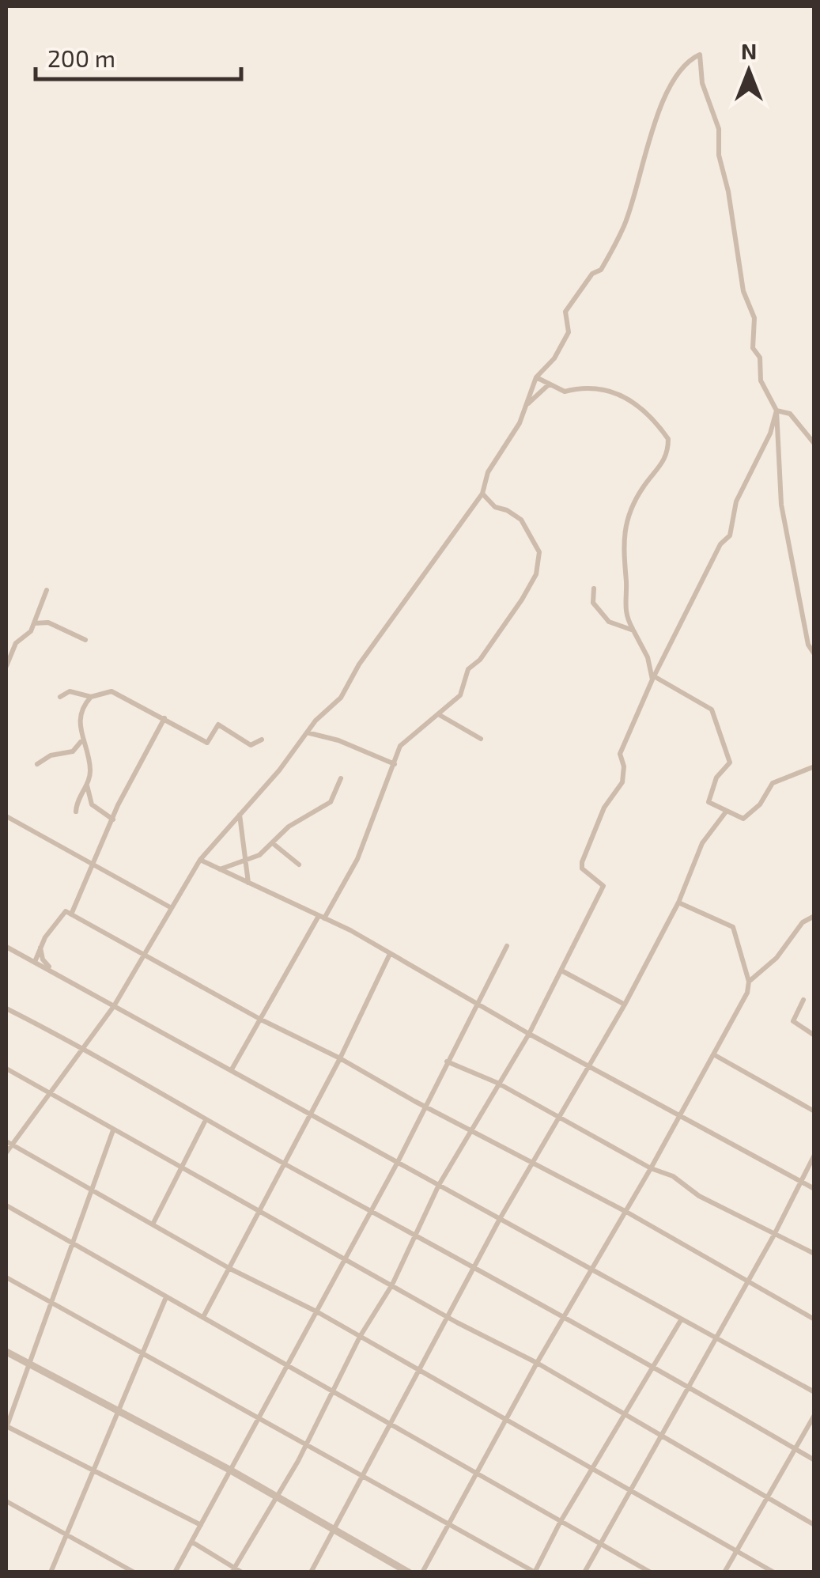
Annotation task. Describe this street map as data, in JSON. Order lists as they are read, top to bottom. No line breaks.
{"scale_bar":"200 m","north":"top"}
